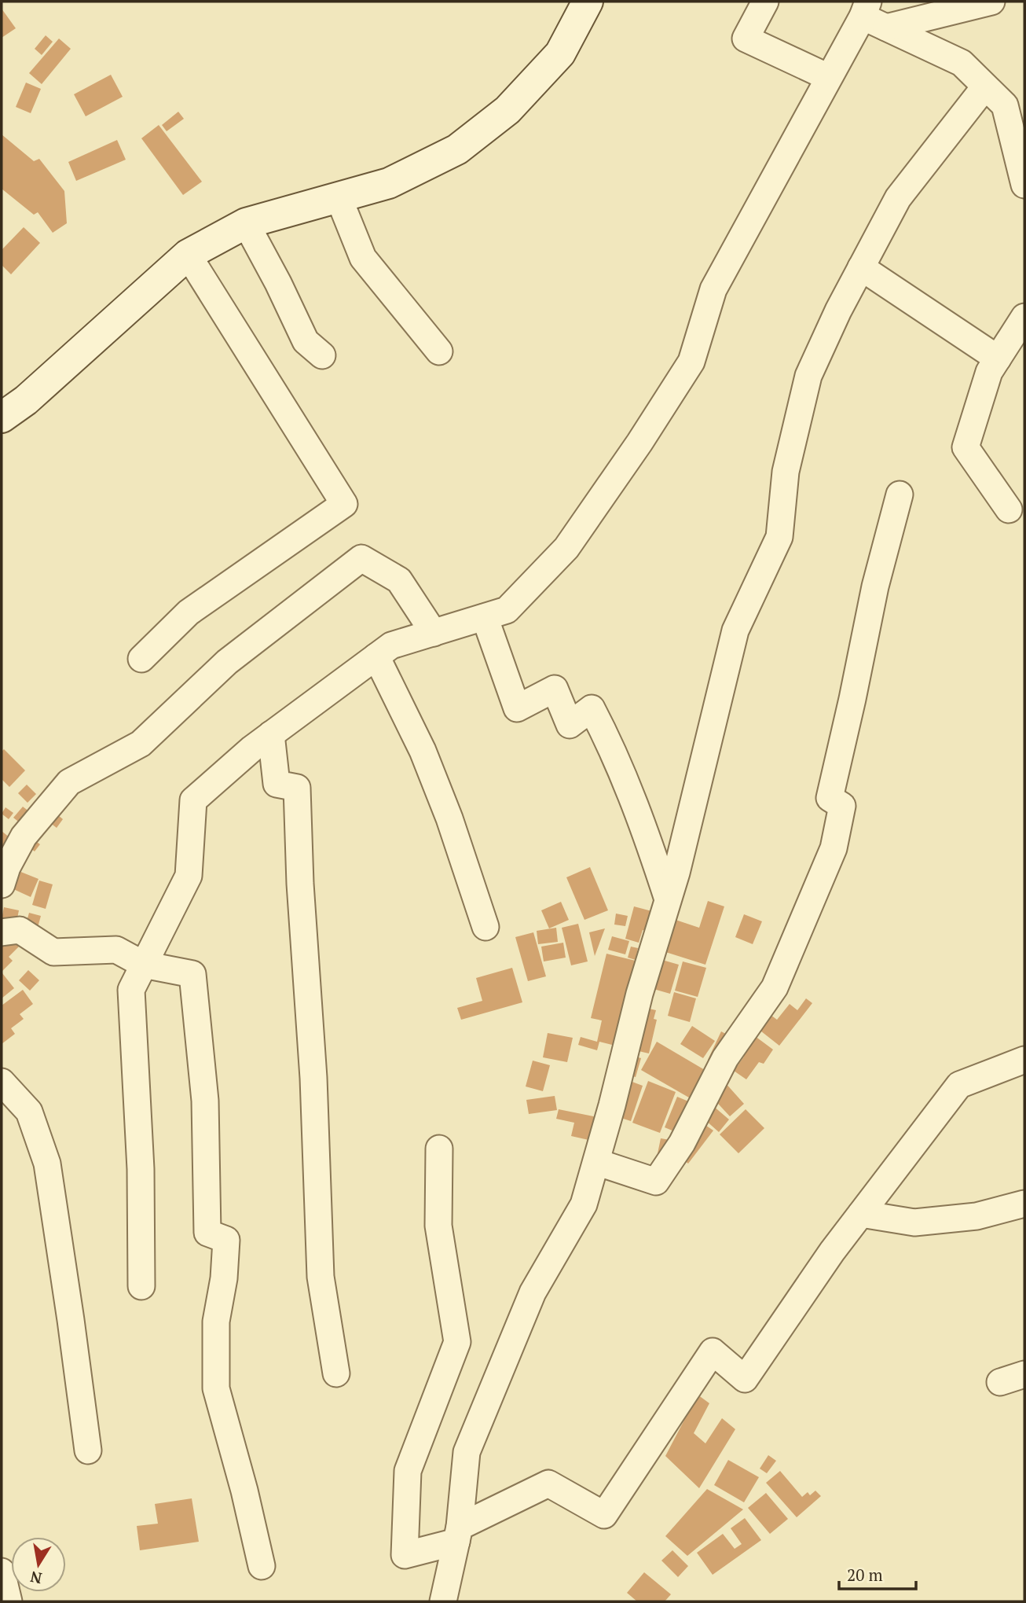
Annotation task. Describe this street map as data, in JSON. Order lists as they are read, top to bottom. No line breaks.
{"scale_bar":"20 m","north":"bottom"}
